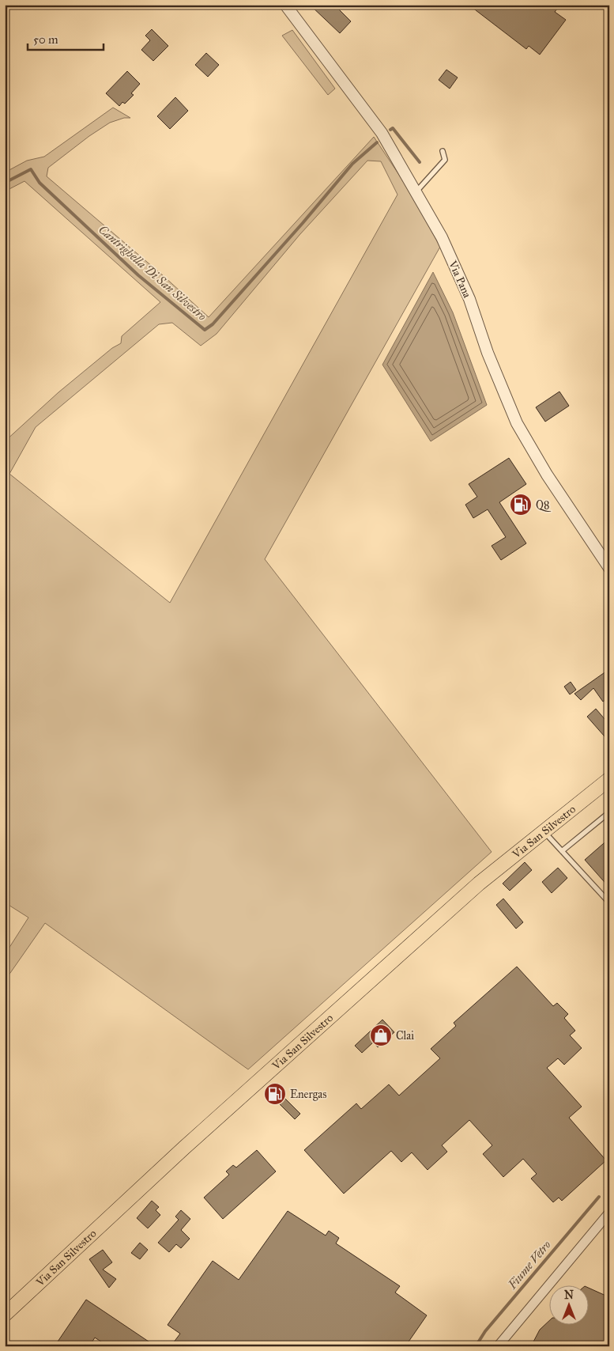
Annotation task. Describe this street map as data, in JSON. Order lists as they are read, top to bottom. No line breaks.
{"streets":{"main road":["Via San Silvestro"],"street":["Via Pana"]},"water":["Cantrighella Di San Silvestro","Fiume Vetro"],"places":{"fuel station":["Q8","Energas"],"shop":["Clai"]},"scale_bar":"50 m","north":"top"}
